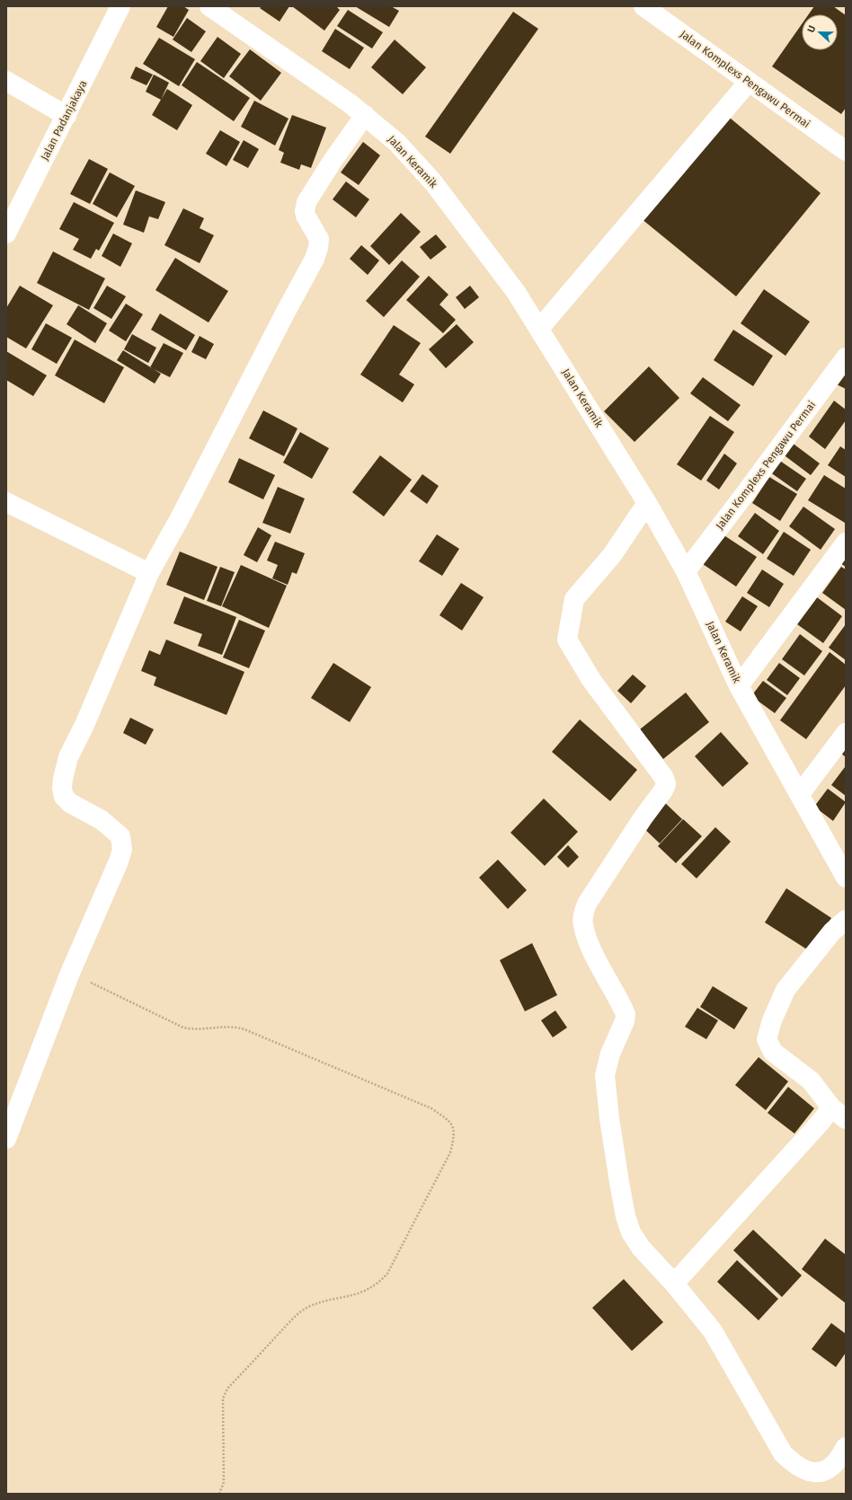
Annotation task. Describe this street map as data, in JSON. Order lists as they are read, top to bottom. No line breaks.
{"streets":{"street":["Jalan Komplexs Pengawu Permai","Jalan Padanjakaya","Jalan Keramik"]},"crossings":[["Jalan Komplexs Pengawu Permai","Jalan Keramik"]],"north":"left"}
